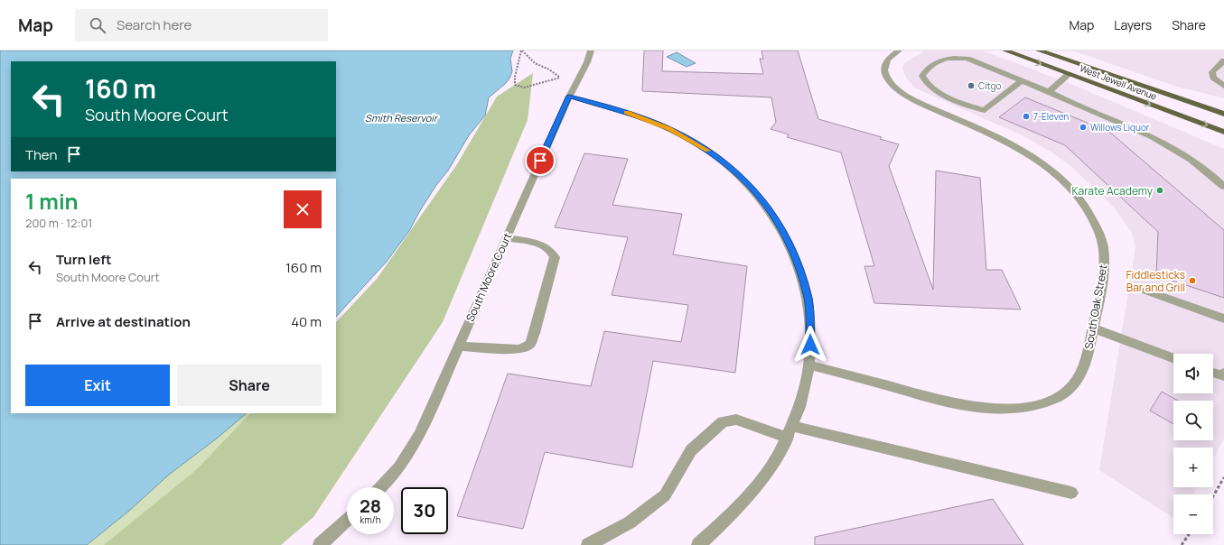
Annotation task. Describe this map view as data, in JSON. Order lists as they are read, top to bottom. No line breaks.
{"streets":{"main road":["West Jewell Avenue"],"street":["South Moore Court","South Oak Street"]},"water":["Smith Reservoir"],"places":["Citgo","7-Eleven","Willows Liquor","Karate Academy","Fiddlesticks Bar and Grill"],"page":{"header":"Map","search":"Search here","nav":["Map","Layers","Share"],"turn":["160 m","South Moore Court"],"then":"Then","heading":["1 min","200 m · 12:01"],"list":[{"name":"Turn left","note":"South Moore Court","value":"160 m"},{"name":"Arrive at destination","value":"40 m"}],"map_buttons":["+","−"],"buttons":["Exit","Share"],"speed":"28 km/h","limit":"30"}}
